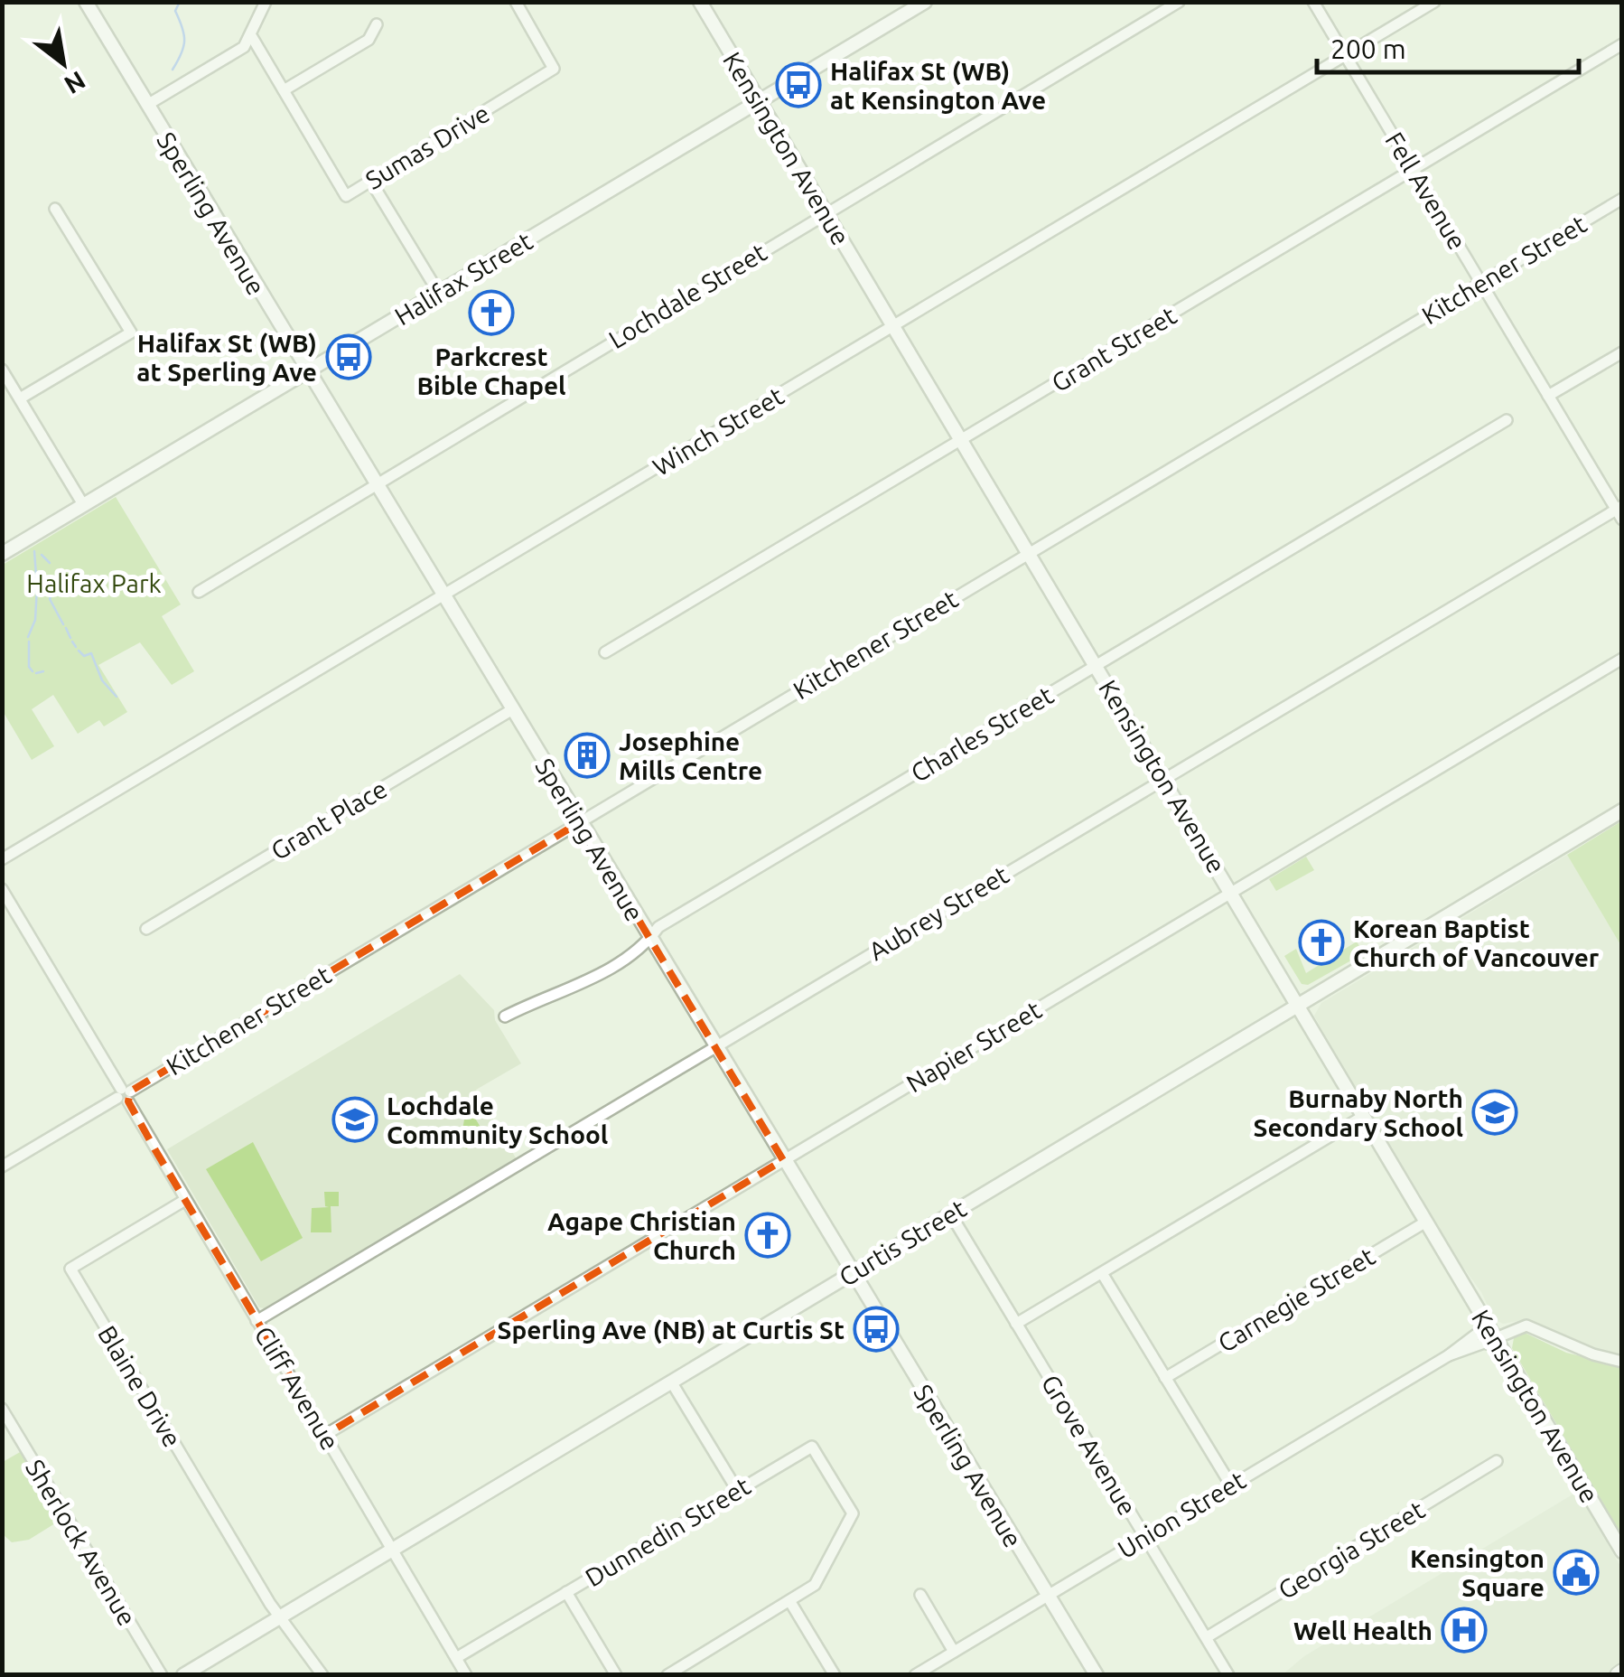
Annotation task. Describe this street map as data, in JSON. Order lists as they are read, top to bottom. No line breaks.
{"streets":{"street":["Sumas Drive","Kensington Avenue","Fell Avenue","Sperling Avenue","Kitchener Street","Halifax Street","Lochdale Street","Grant Street","Winch Street","Charles Street","Grant Place","Aubrey Street","Napier Street","Curtis Street","Carnegie Street","Blaine Drive","Cliff Avenue","Grove Avenue","Union Street","Dunnedin Street","Sherlock Avenue","Georgia Street"]},"crossings":[["Kensington Avenue","Kitchener Street"],["Kensington Avenue","Halifax Street"],["Kensington Avenue","Lochdale Street"],["Kensington Avenue","Grant Street"],["Kensington Avenue","Winch Street"],["Kensington Avenue","Charles Street"],["Kensington Avenue","Aubrey Street"],["Kensington Avenue","Napier Street"],["Kensington Avenue","Curtis Street"],["Kensington Avenue","Carnegie Street"],["Kensington Avenue","Union Street"],["Fell Avenue","Kitchener Street"],["Fell Avenue","Grant Street"],["Fell Avenue","Winch Street"],["Fell Avenue","Aubrey Street"],["Sperling Avenue","Kitchener Street"],["Sperling Avenue","Halifax Street"],["Sperling Avenue","Lochdale Street"],["Sperling Avenue","Winch Street"],["Sperling Avenue","Charles Street"],["Sperling Avenue","Grant Place"],["Sperling Avenue","Aubrey Street"],["Sperling Avenue","Napier Street"],["Sperling Avenue","Curtis Street"],["Sperling Avenue","Union Street"],["Kitchener Street","Cliff Avenue"],["Aubrey Street","Cliff Avenue"],["Napier Street","Cliff Avenue"],["Curtis Street","Blaine Drive"],["Curtis Street","Cliff Avenue"],["Curtis Street","Grove Avenue"],["Blaine Drive","Cliff Avenue"],["Cliff Avenue","Dunnedin Street"],["Grove Avenue","Union Street"],["Grove Avenue","Georgia Street"]],"parks":["Halifax Park"],"places":{"bus stop":["Halifax St (WB) at Kensington Ave","Halifax St (WB) at Sperling Ave","Sperling Ave (NB) at Curtis St"],"church":["Parkcrest Bible Chapel","Korean Baptist Church of Vancouver","Agape Christian Church"],"building":["Josephine Mills Centre"],"school or university":["Burnaby North Secondary School","Lochdale Community School"],"public building":["Kensington Square"],"hospital":["Well Health"]},"scale_bar":"200 m","north":"bottom right"}
